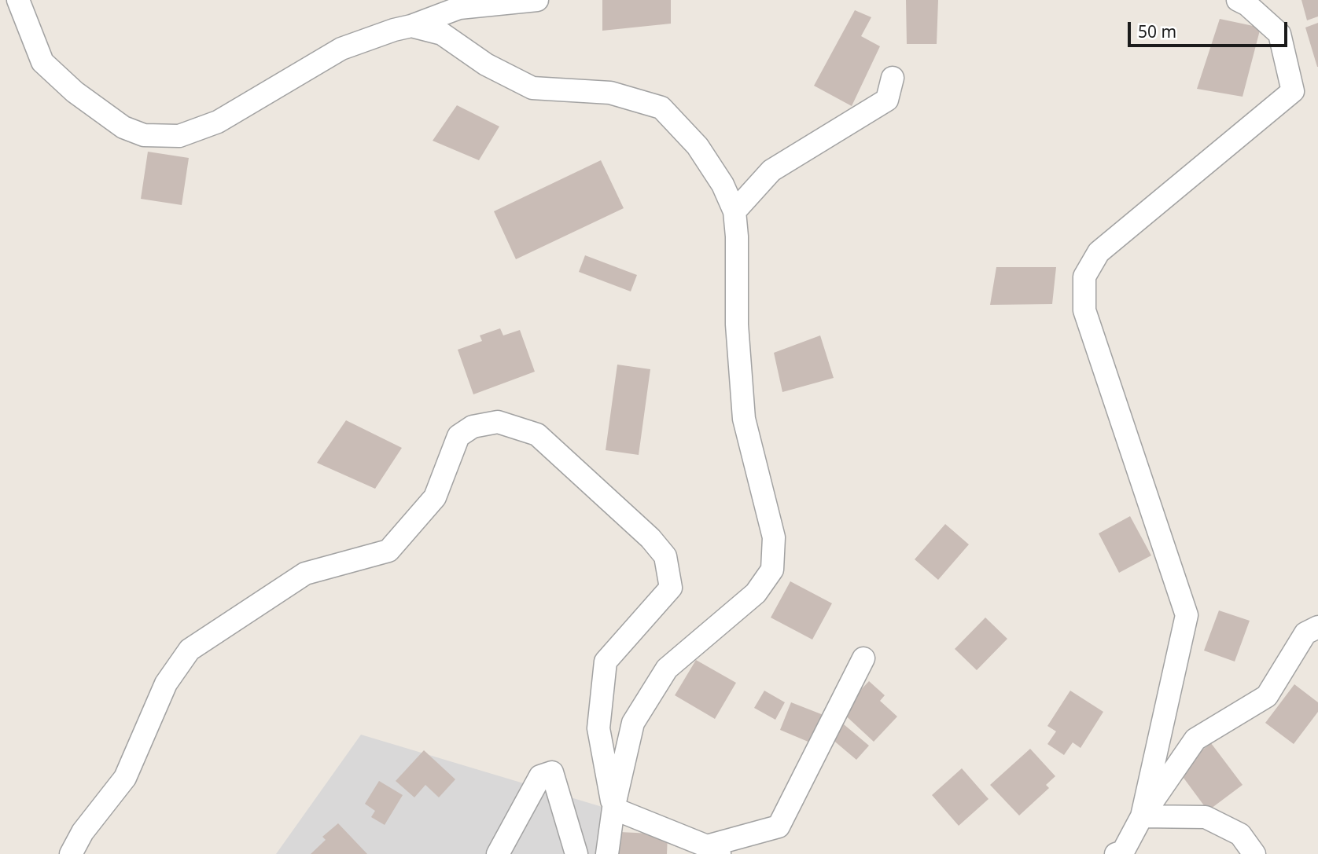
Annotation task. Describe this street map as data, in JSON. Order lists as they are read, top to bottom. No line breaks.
{"scale_bar":"50 m"}
